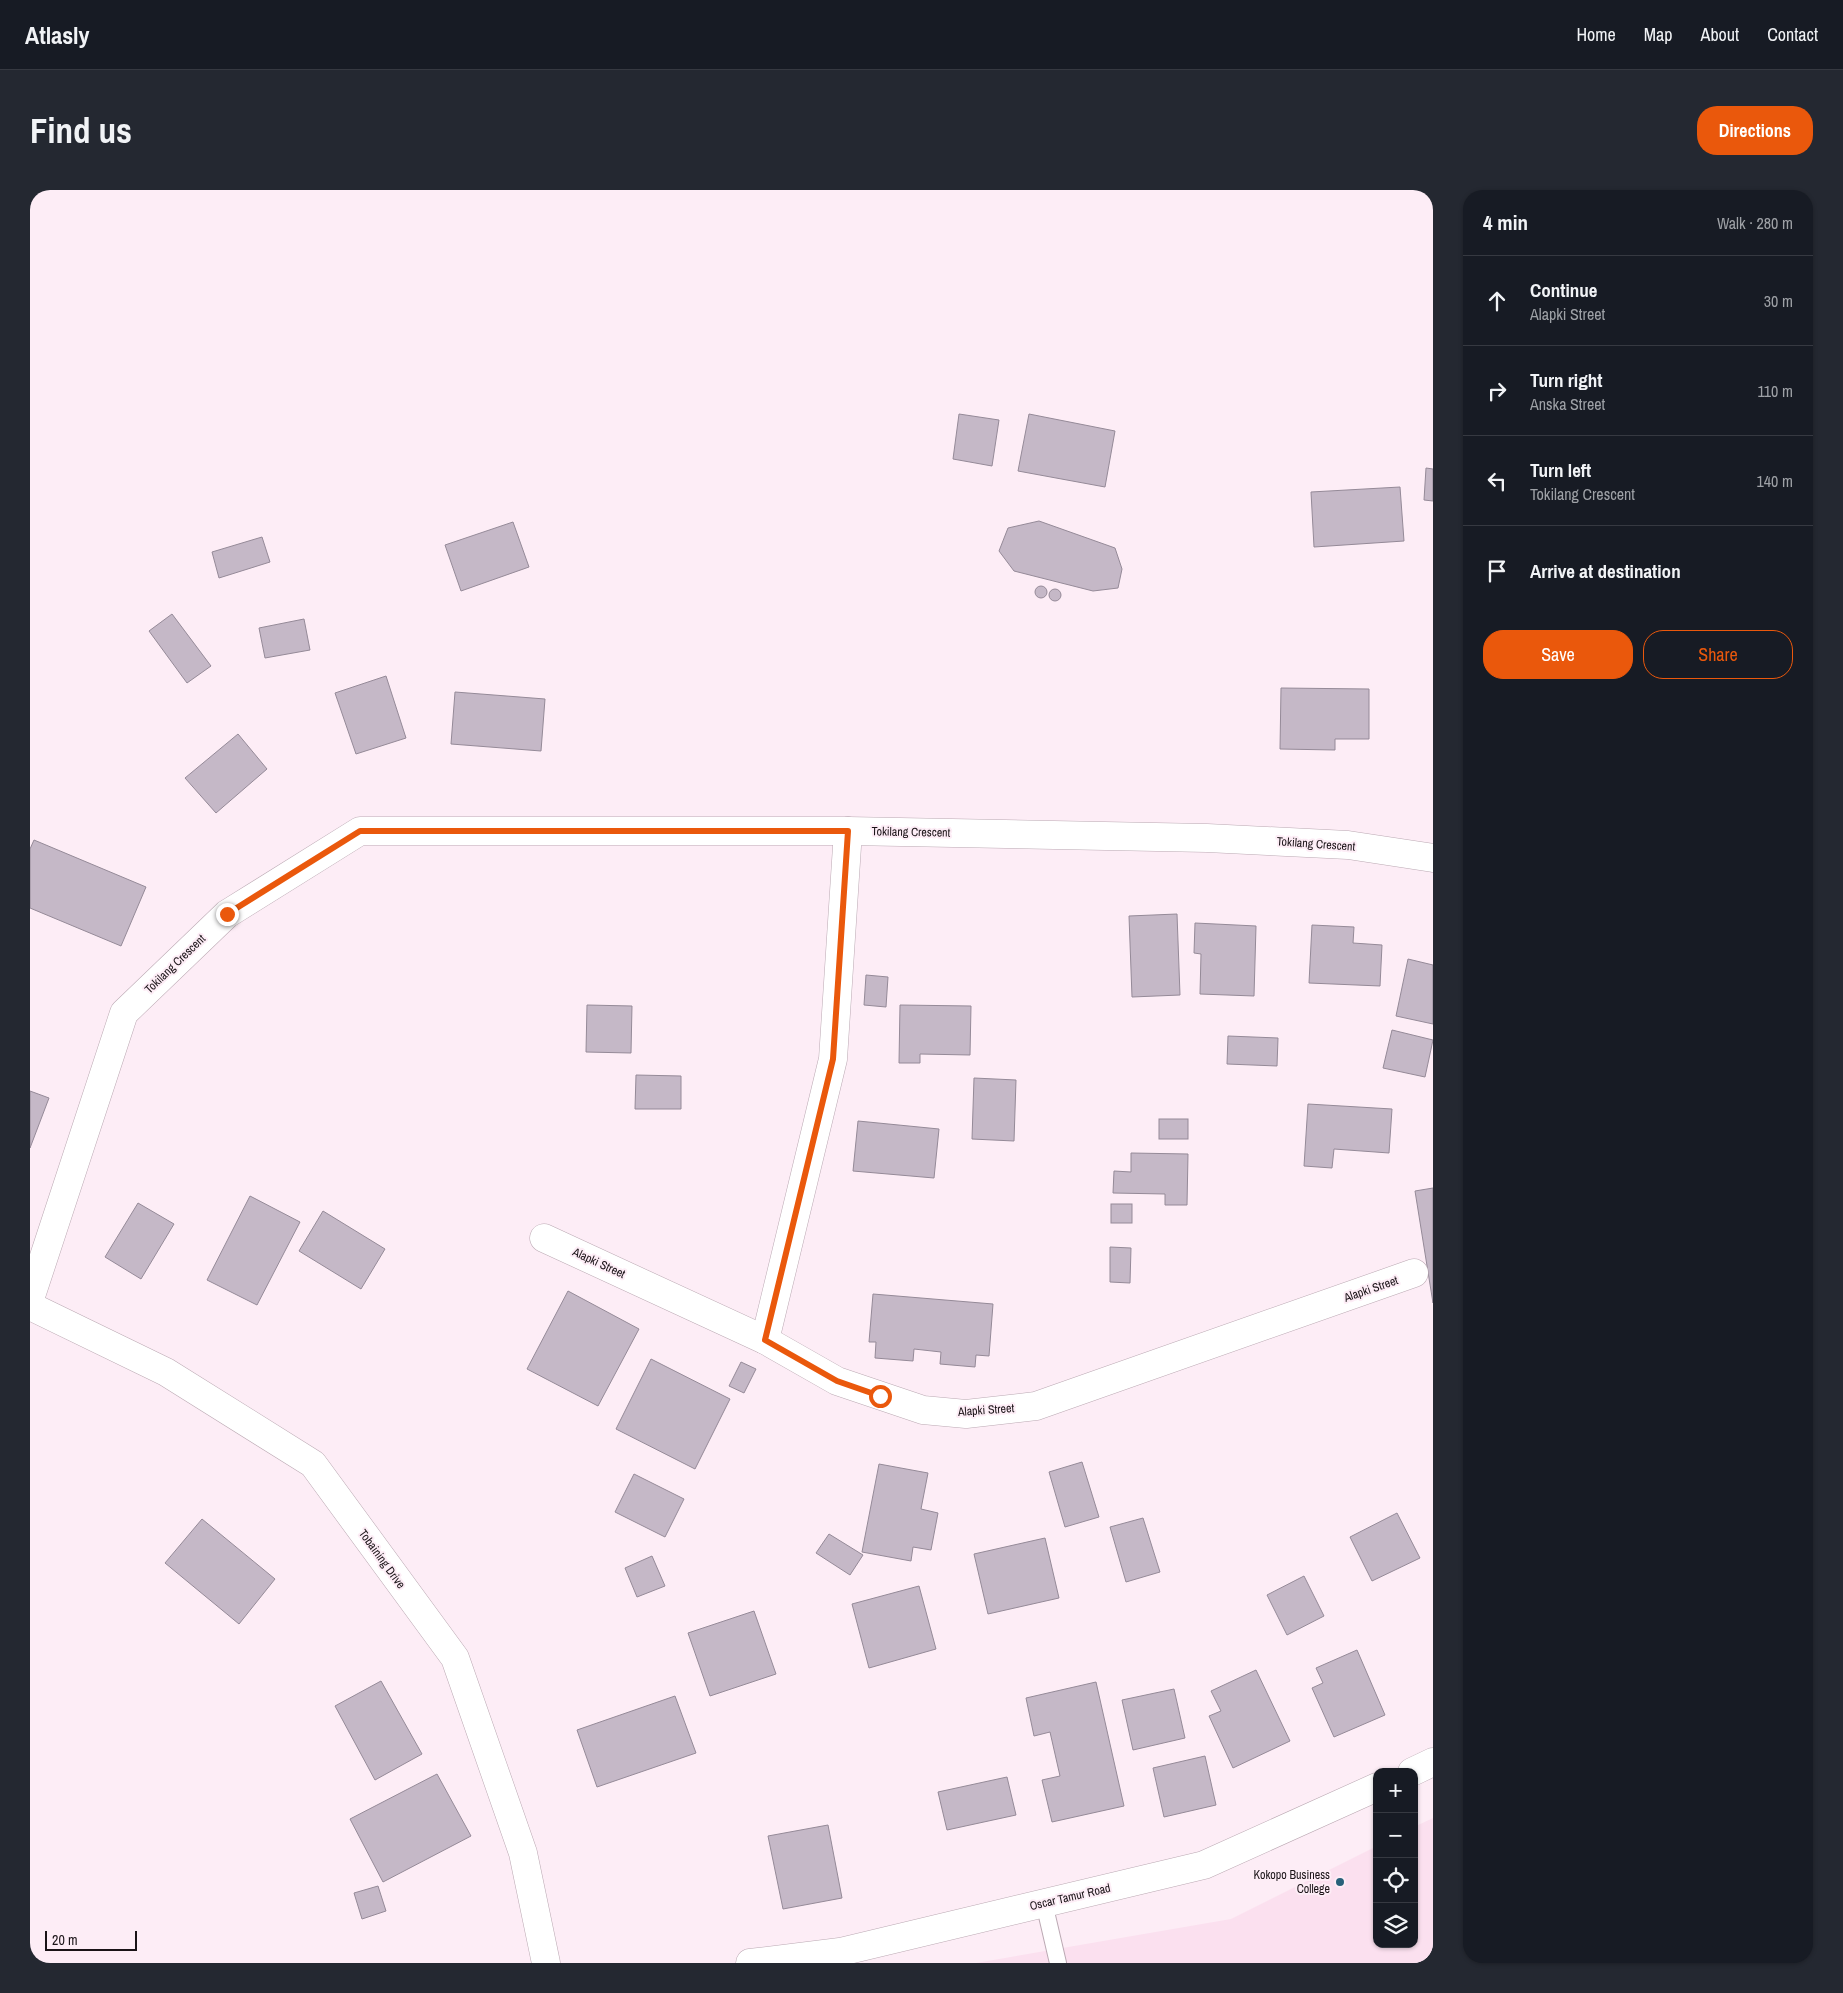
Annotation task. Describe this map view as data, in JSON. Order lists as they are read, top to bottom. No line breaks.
{"streets":{"street":["Tokilang Crescent","Alapki Street","Tobaining Drive","Oscar Tamur Road"]},"places":["Kokopo Business College"],"scale_bar":"20 m","page":{"header":"Atlasly","nav":["Home","Map","About","Contact"],"buttons":["Directions",["Save","Share"]],"title":"Find us","heading":["4 min","Walk · 280 m"],"list":[["Continue","Alapki Street","30 m"],["Turn right","Anska Street","110 m"],["Turn left","Tokilang Crescent","140 m"],"Arrive at destination"],"map_buttons":["+","−"],"scale":"20 m"}}
